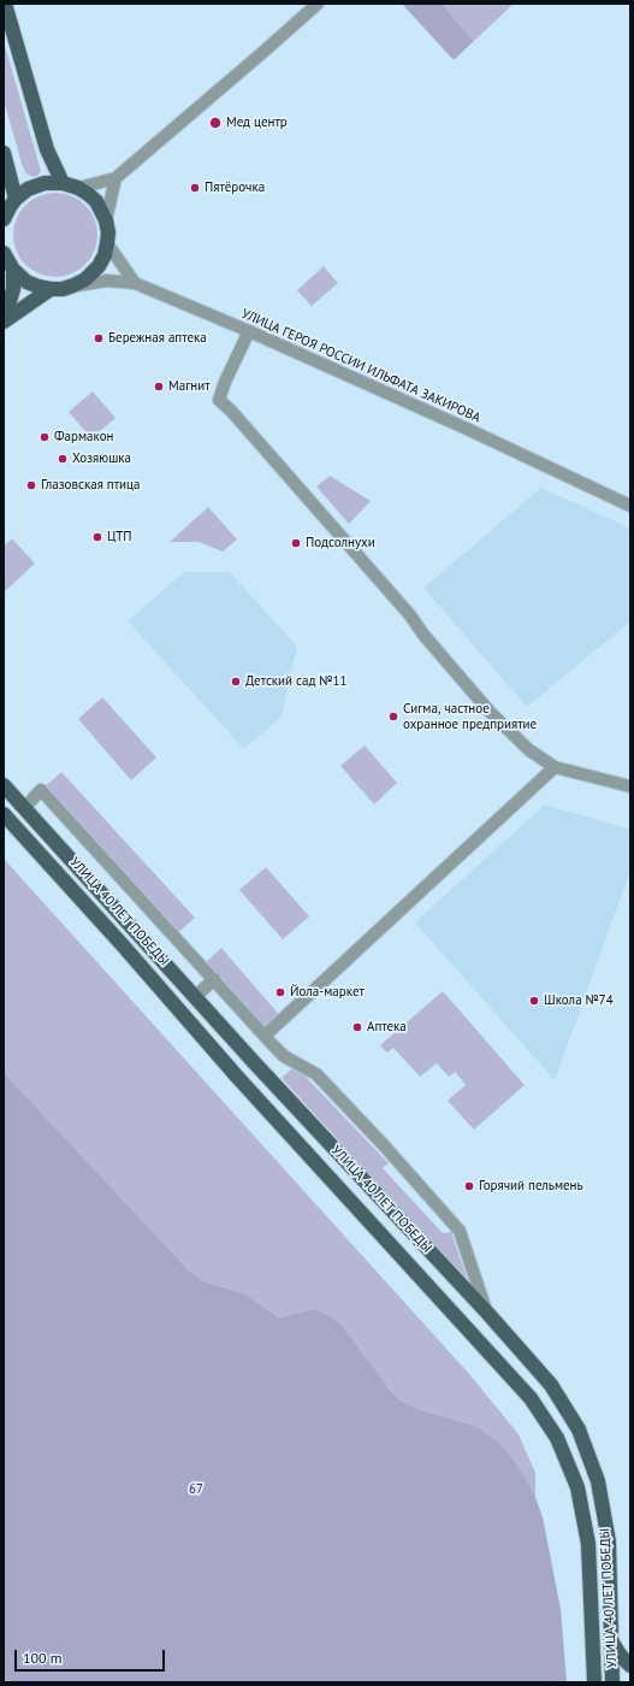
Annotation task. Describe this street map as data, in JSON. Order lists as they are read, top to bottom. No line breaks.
{"streets":{"main road":["УЛИЦА 40 ЛЕТ ПОБЕДЫ"],"street":["УЛИЦА ГЕРОЯ РОССИИ ИЛЬФАТА ЗАКИРОВА"]},"parks":["67"],"places":["Мед центр","Пятёрочка","Бережная аптека","Магнит","Фармакон","Хозяюшка","Глазовская птица","ЦТП","Подсолнухи","Детский сад №11","Сигма, частное охранное предприятие","Йола-маркет","Школа №74","Аптека","Горячий пельмень"],"scale_bar":"100 m"}
